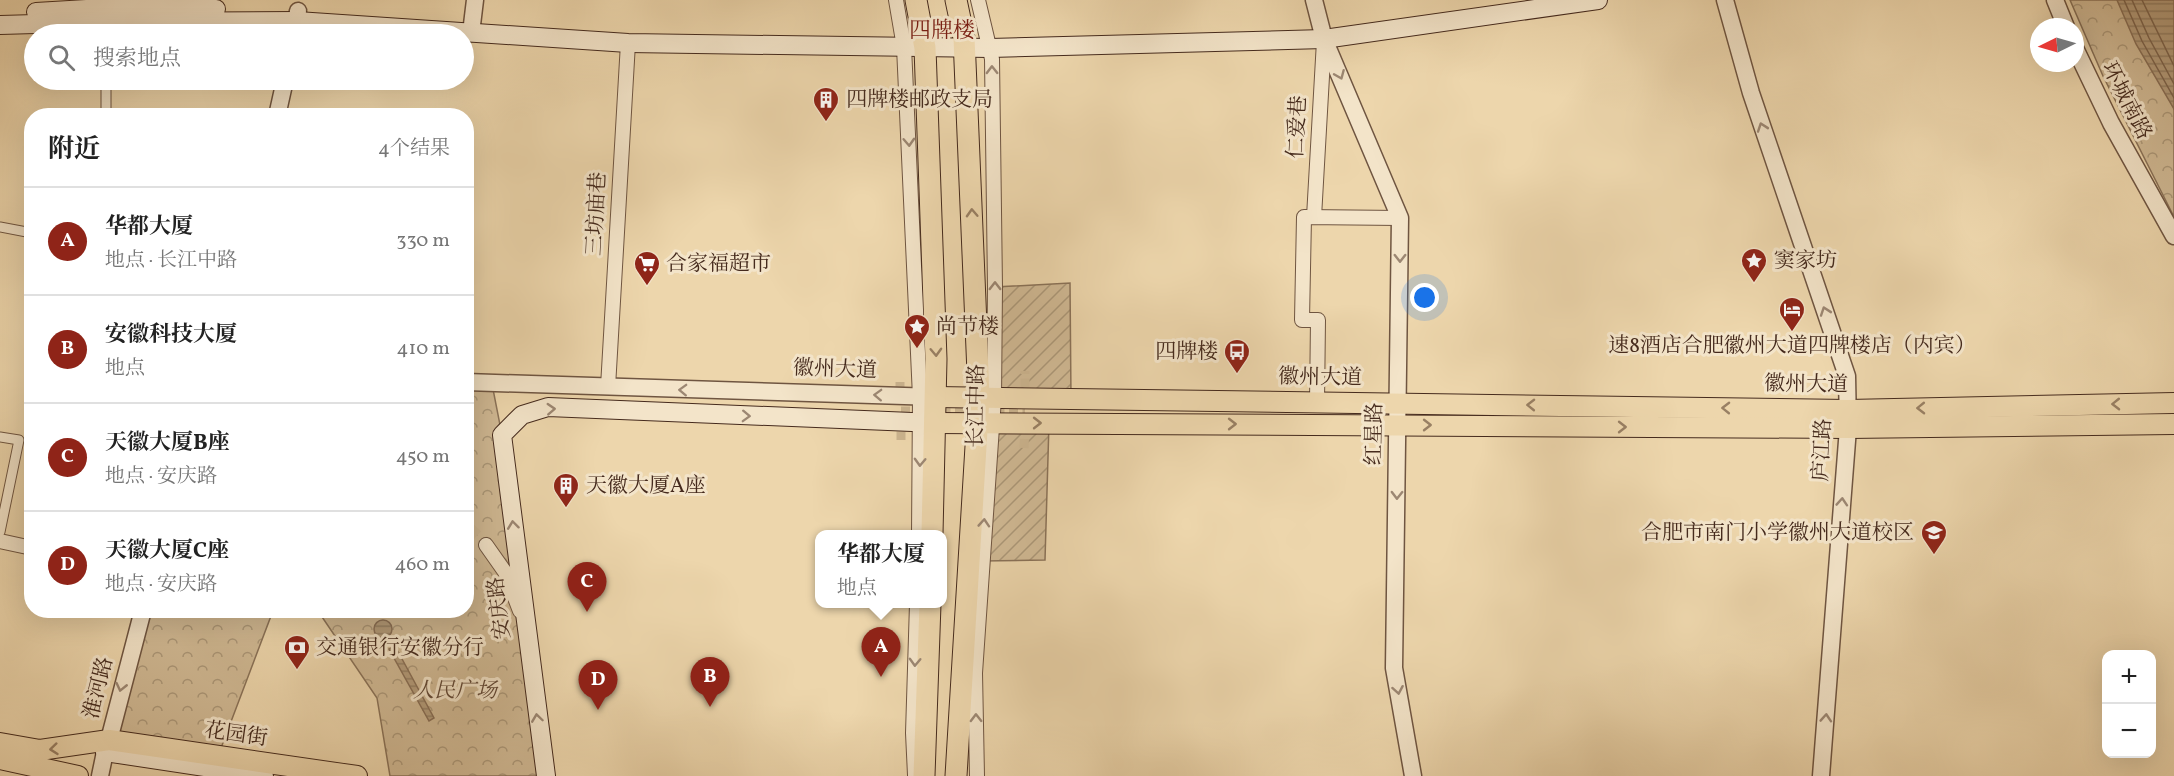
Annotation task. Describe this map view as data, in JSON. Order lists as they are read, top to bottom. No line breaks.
{"streets":{"highway":["长江中路"],"main road":["徽州大道","安庆路","花园街"],"street":["环城南路","仁爱巷","三坊庙巷","红星路","庐江路","淮河路"]},"crossings":[["仁爱巷","红星路"],["三坊庙巷","徽州大道"],["徽州大道","长江中路"],["徽州大道","红星路"],["徽州大道","庐江路"],["徽州大道","安庆路"],["淮河路","花园街"]],"one_way":["红星路","庐江路","安庆路","淮河路"],"districts":["四牌楼"],"parks":["人民广场"],"places":{"building":["四牌楼邮政支局","天徽大厦A座"],"place":["窦家坊","尚节楼"],"supermarket":["合家福超市"],"hotel":["速8酒店合肥徽州大道四牌楼店（内宾）"],"bus stop":["四牌楼"],"school or university":["合肥市南门小学徽州大道校区"],"bank":["交通银行安徽分行"]},"north":"left","page":{"search":"搜索地点","heading":["附近","4个结果"],"list":[{"mark":"A","name":"华都大厦","note":"地点 · 长江中路","value":"330 m"},{"mark":"B","name":"安徽科技大厦","note":"地点","value":"410 m"},{"mark":"C","name":"天徽大厦B座","note":"地点 · 安庆路","value":"450 m"},{"mark":"D","name":"天徽大厦C座","note":"地点 · 安庆路","value":"460 m"}],"popup":["华都大厦","地点"],"pins":["C","A","B","D"],"map_buttons":["+","−"]}}
